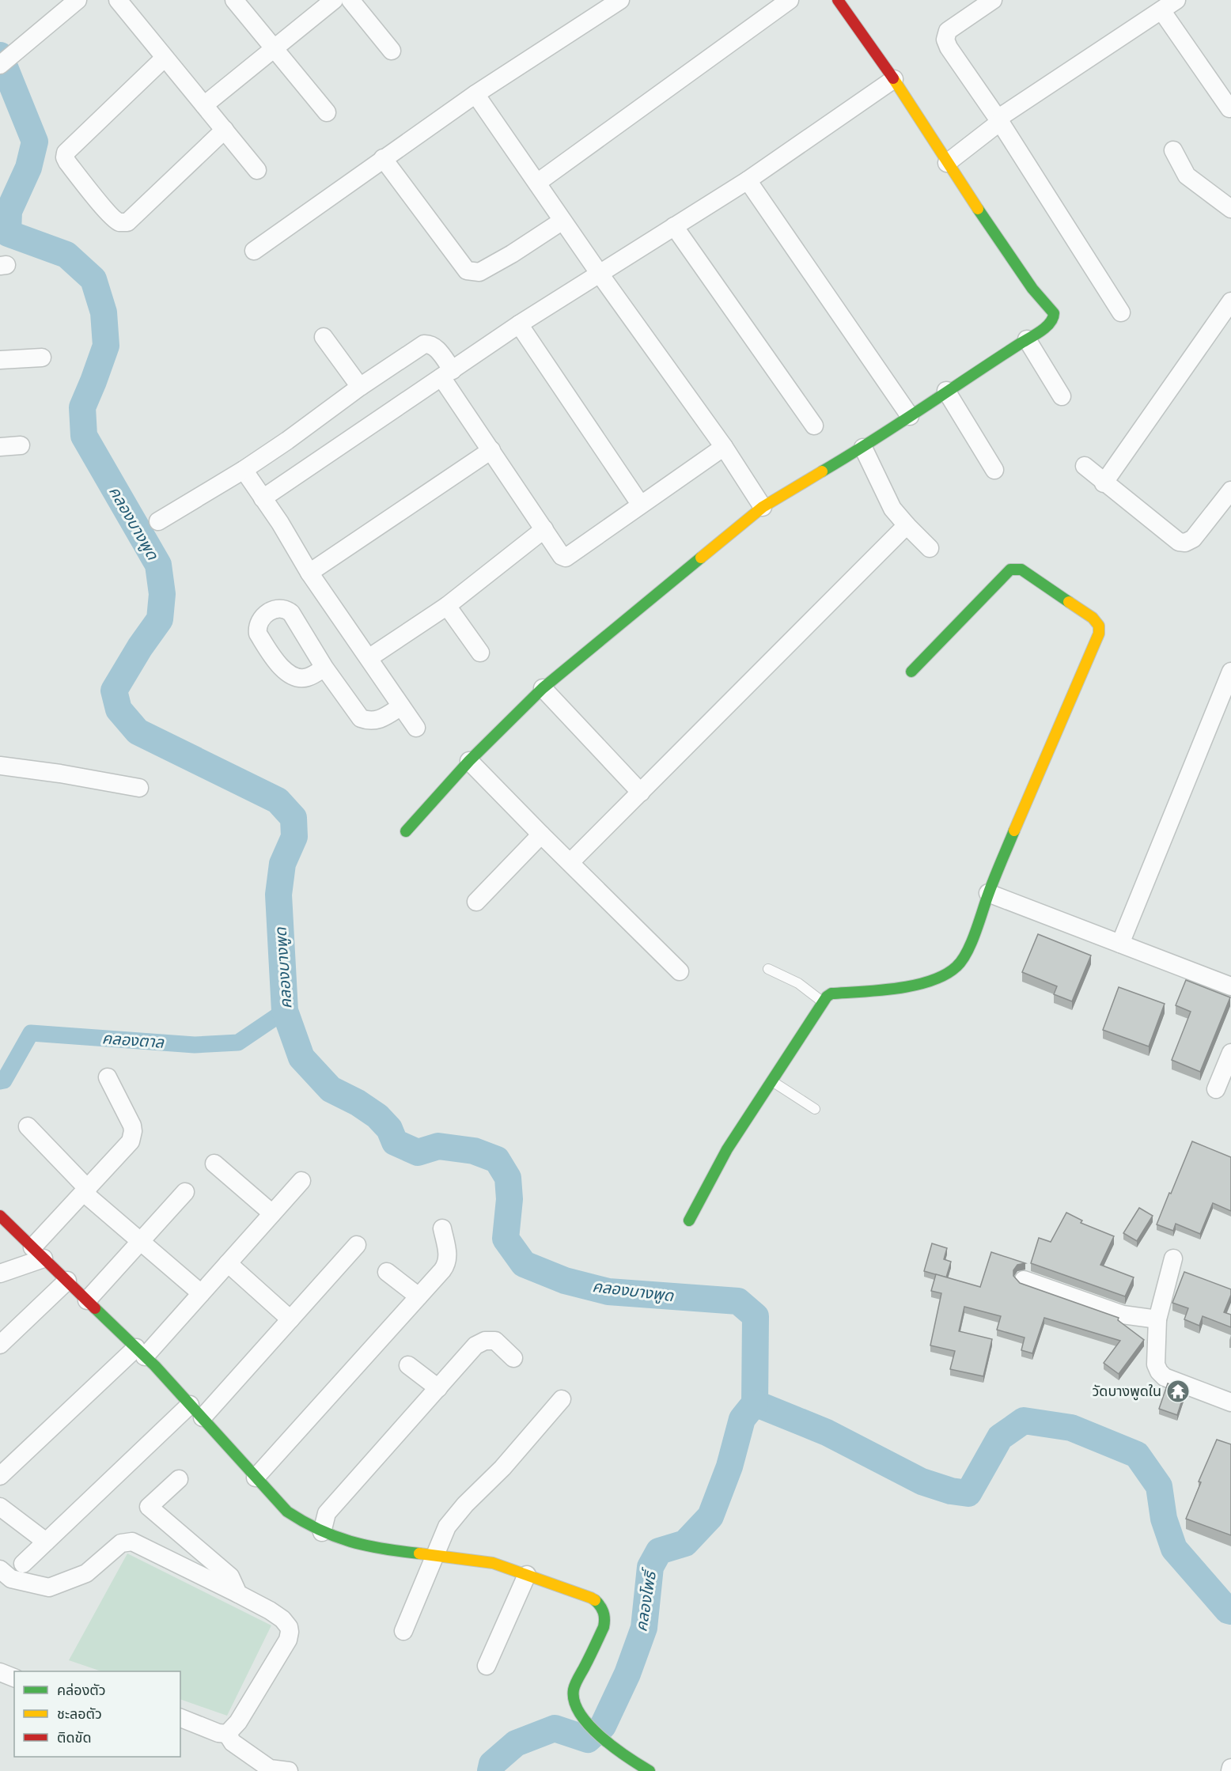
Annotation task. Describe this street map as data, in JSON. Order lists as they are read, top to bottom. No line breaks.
{"water":["คลองบางพูด","คลองตาล","คลองโพธิ์"],"places":{"temple":["วัดบางพูดใน"]},"legend":["คล่องตัว","ชะลอตัว","ติดขัด"]}
